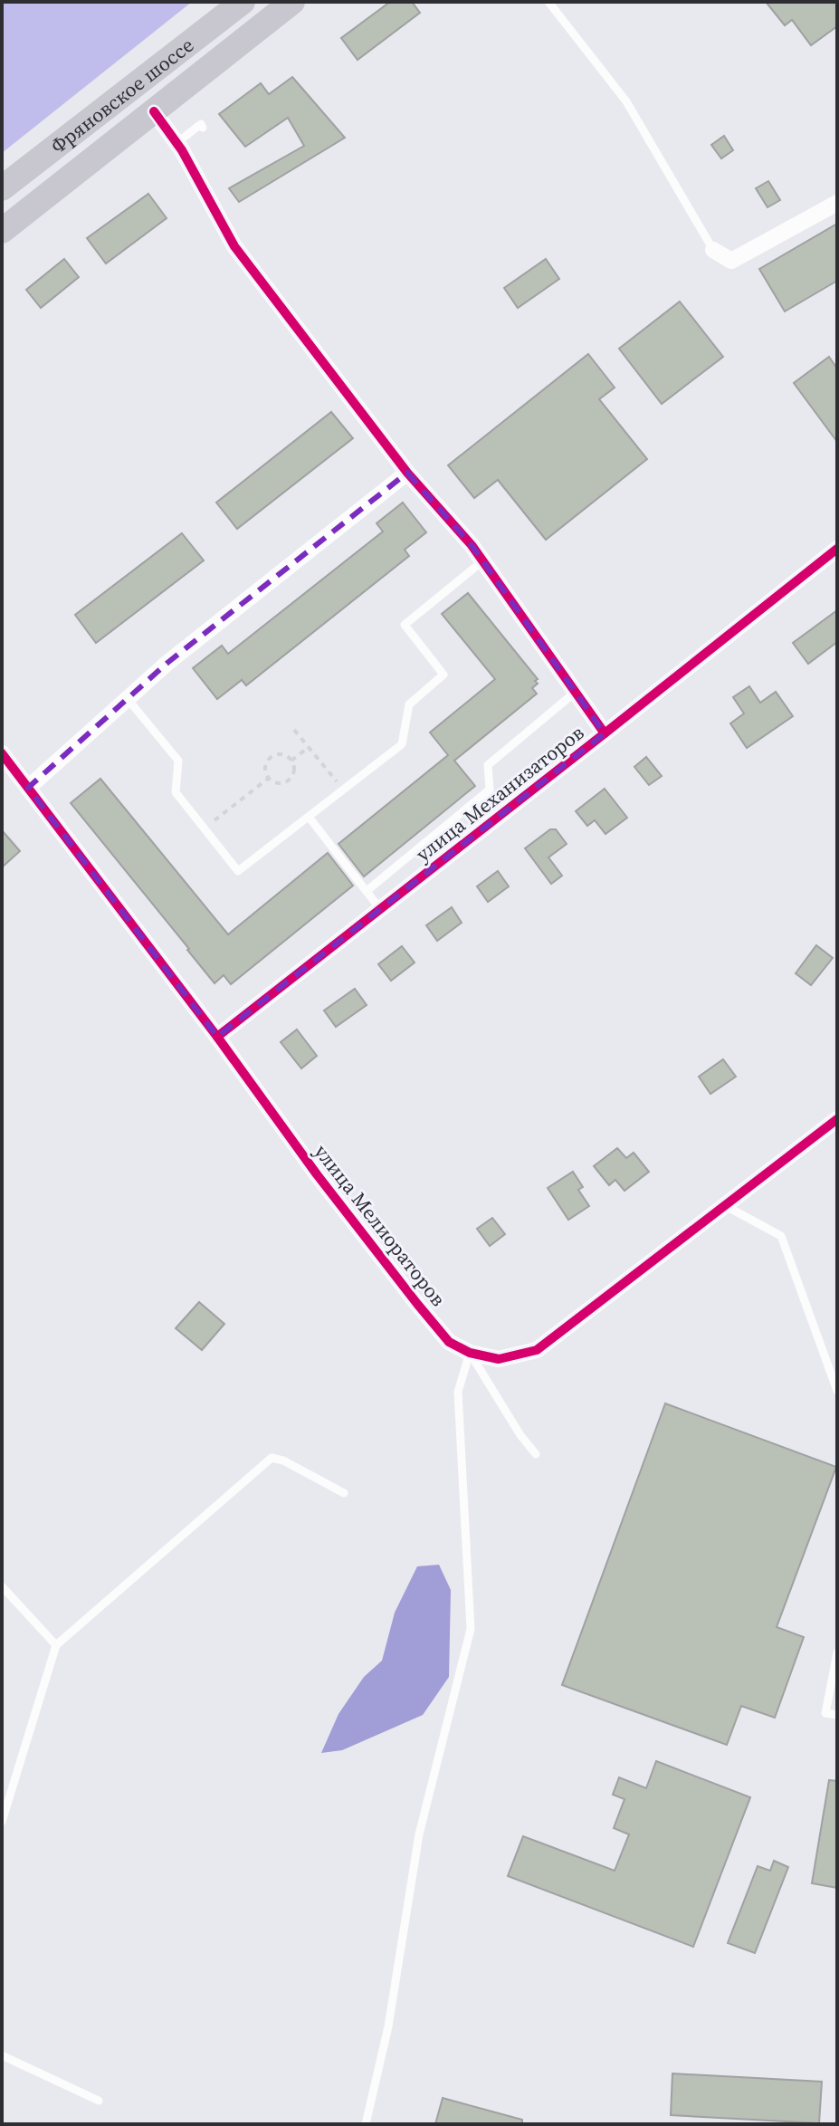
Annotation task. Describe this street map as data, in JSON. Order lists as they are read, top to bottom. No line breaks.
{"streets":{"main road":["Фряновское шоссе"],"street":["улица Механизаторов","улица Мелиораторов"]},"crossings":[["улица Механизаторов","улица Мелиораторов"]]}
